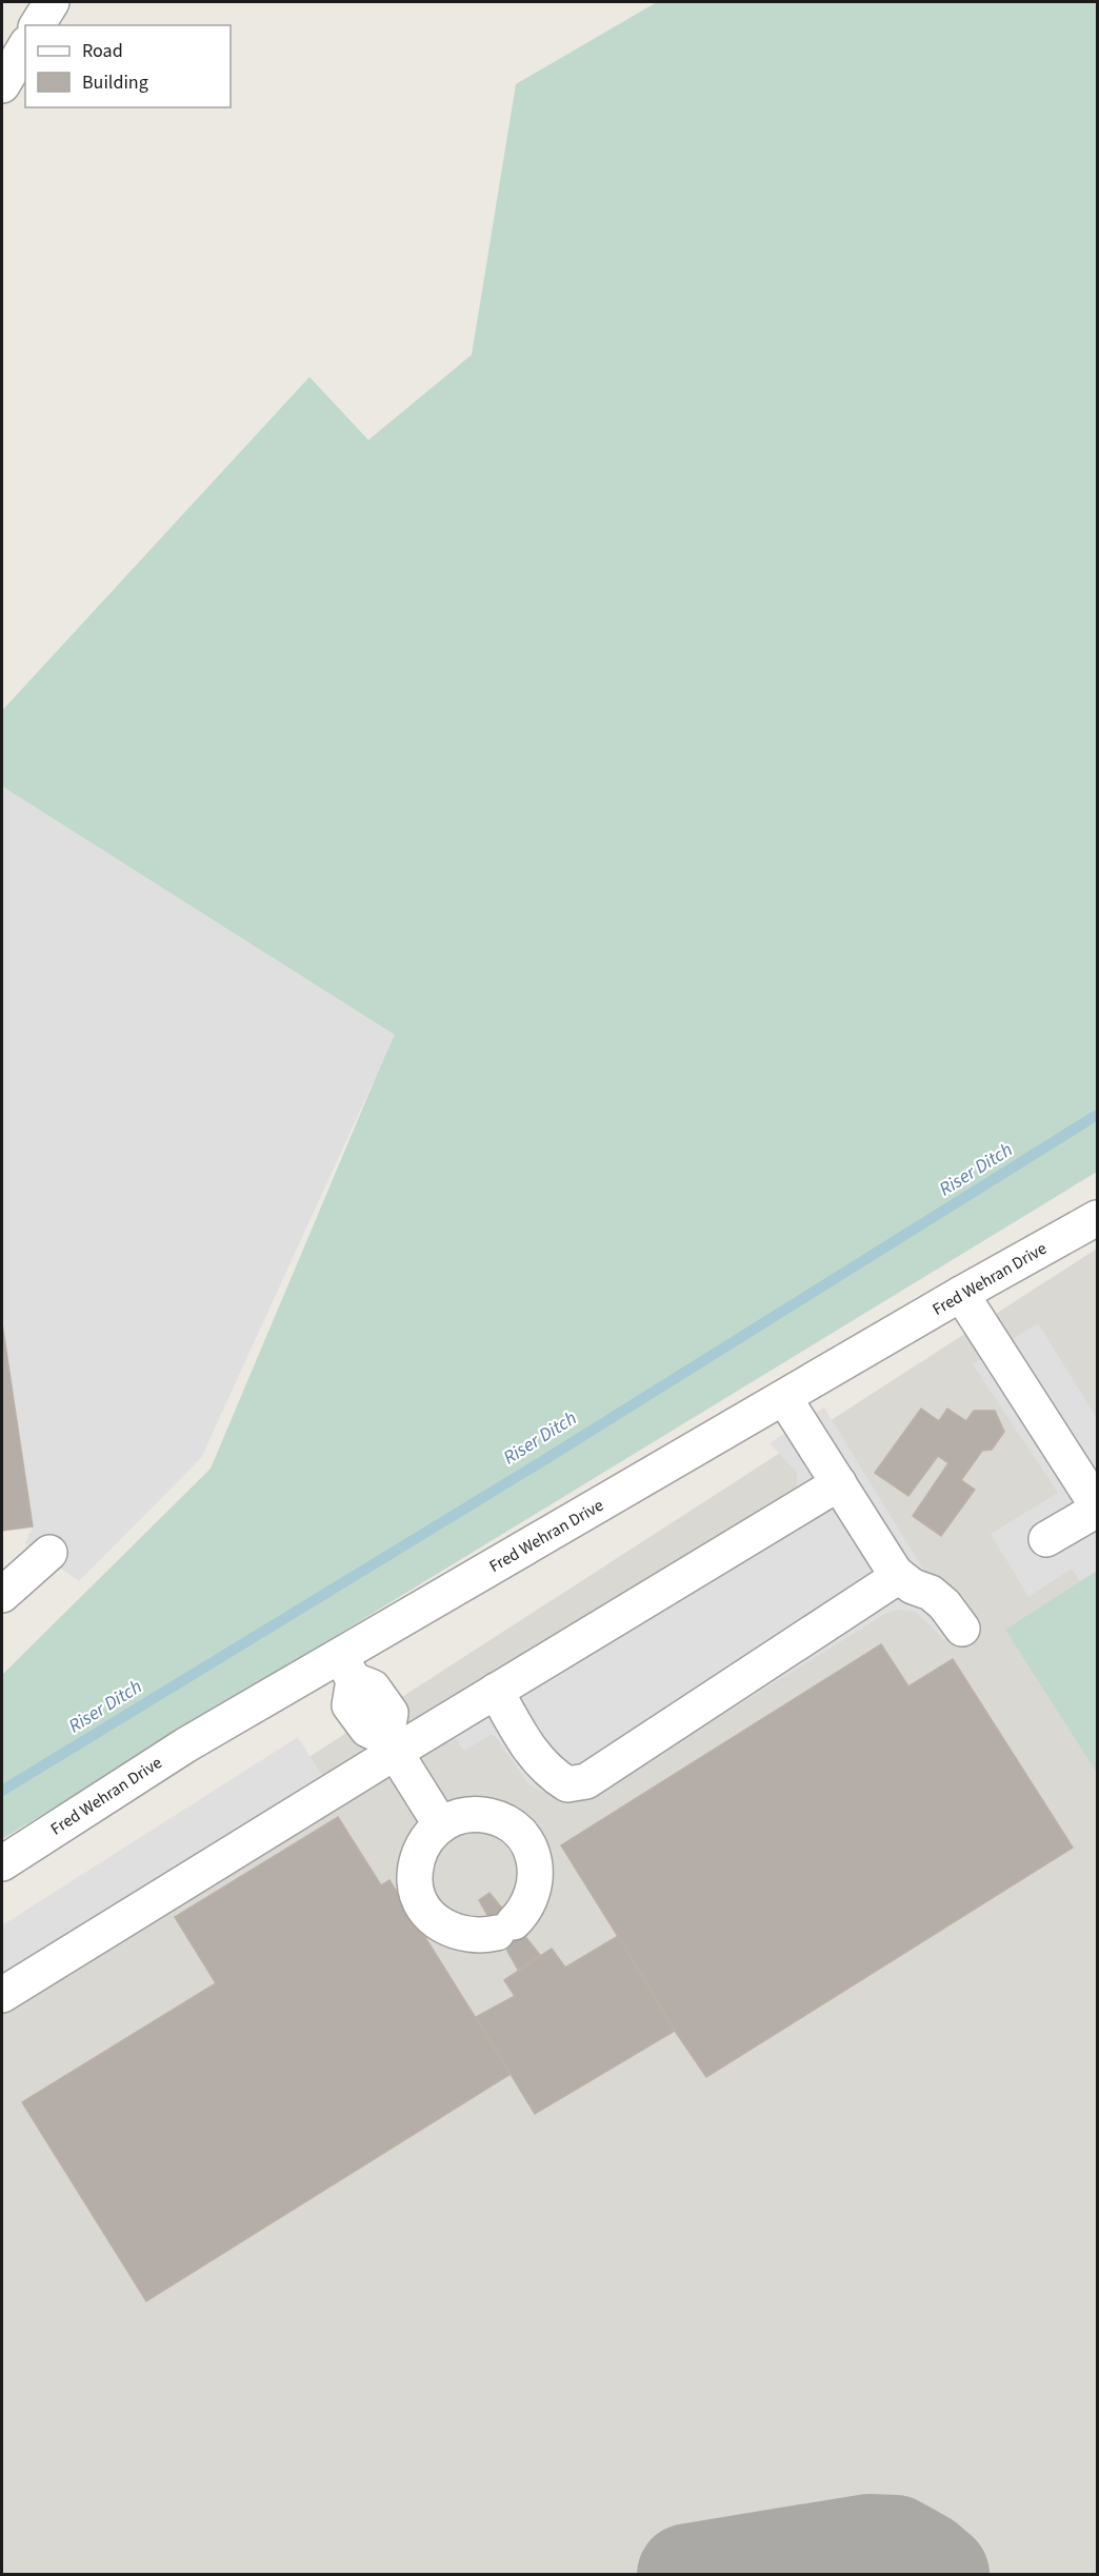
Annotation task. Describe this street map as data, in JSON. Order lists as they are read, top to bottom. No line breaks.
{"streets":{"street":["Fred Wehran Drive"]},"water":["Riser Ditch"],"legend":["Road","Building"]}
